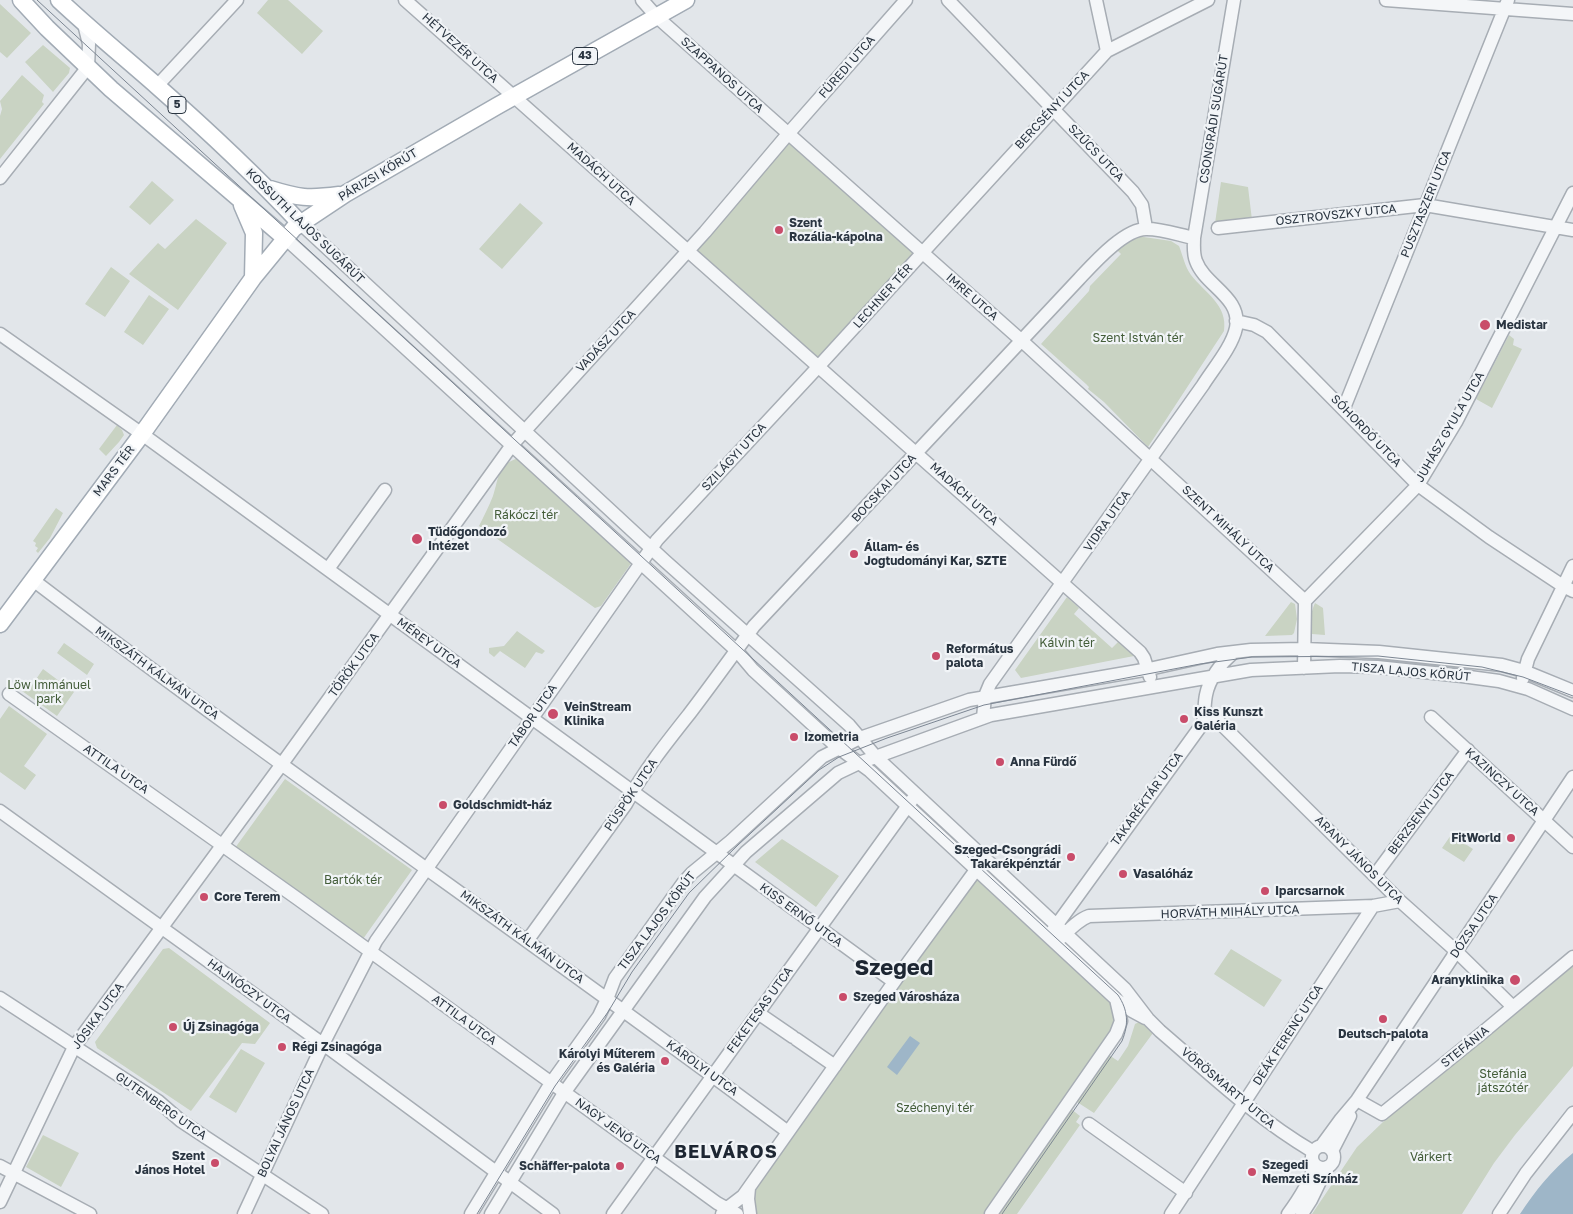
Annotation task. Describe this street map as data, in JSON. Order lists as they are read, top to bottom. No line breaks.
{"streets":{"main road":["43","5","PÁRIZSI KÖRÚT","KOSSUTH LAJOS SUGÁRÚT","MARS TÉR"],"street":["HÉTVEZÉR UTCA","FÜREDI UTCA","SZAPPANOS UTCA","BERCSÉNYI UTCA","CSONGRÁDI SUGÁRÚT","SZŰCS UTCA","MADÁCH UTCA","PUSZTASZERI UTCA","OSZTROVSZKY UTCA","LECHNER TÉR","IMRE UTCA","VADÁSZ UTCA","JUHÁSZ GYULA UTCA","SÓHORDÓ UTCA","SZILÁGYI UTCA","BOCSKAI UTCA","VIDRA UTCA","SZENT MIHÁLY UTCA","MÉREY UTCA","TÖRÖK UTCA","TISZA LAJOS KÖRÚT","MIKSZÁTH KÁLMÁN UTCA","TÁBOR UTCA","ATTILA UTCA","KAZINCZY UTCA","PÜSPÖK UTCA","TAKARÉKTÁR UTCA","BERZSENYI UTCA","ARANY JÁNOS UTCA","HORVÁTH MIHÁLY UTCA","KISS ERNŐ UTCA","DÓZSA UTCA","HAJNÓCZY UTCA","FEKETESAS UTCA","JÓSIKA UTCA","DEÁK FERENC UTCA","STEFÁNIA","KÁROLYI UTCA","VÖRÖSMARTY UTCA","GUTENBERG UTCA","BOLYAI JÁNOS UTCA","NAGY JENŐ UTCA"]},"crossings":[["HÉTVEZÉR UTCA","MADÁCH UTCA"],["HÉTVEZÉR UTCA","PÁRIZSI KÖRÚT"],["FÜREDI UTCA","SZAPPANOS UTCA"],["FÜREDI UTCA","LECHNER TÉR"],["SZAPPANOS UTCA","PÁRIZSI KÖRÚT"],["SZAPPANOS UTCA","LECHNER TÉR"],["5","PÁRIZSI KÖRÚT"],["5","KOSSUTH LAJOS SUGÁRÚT"],["BERCSÉNYI UTCA","SZŰCS UTCA"],["BERCSÉNYI UTCA","LECHNER TÉR"],["BERCSÉNYI UTCA","IMRE UTCA"],["MADÁCH UTCA","PÁRIZSI KÖRÚT"],["MADÁCH UTCA","LECHNER TÉR"],["MADÁCH UTCA","VADÁSZ UTCA"],["MADÁCH UTCA","SZILÁGYI UTCA"],["MADÁCH UTCA","BOCSKAI UTCA"],["MADÁCH UTCA","VIDRA UTCA"],["PÁRIZSI KÖRÚT","KOSSUTH LAJOS SUGÁRÚT"],["PÁRIZSI KÖRÚT","MARS TÉR"],["PÁRIZSI KÖRÚT","MÉREY UTCA"],["PUSZTASZERI UTCA","OSZTROVSZKY UTCA"],["PUSZTASZERI UTCA","SÓHORDÓ UTCA"],["OSZTROVSZKY UTCA","JUHÁSZ GYULA UTCA"],["KOSSUTH LAJOS SUGÁRÚT","VADÁSZ UTCA"],["KOSSUTH LAJOS SUGÁRÚT","SZILÁGYI UTCA"],["KOSSUTH LAJOS SUGÁRÚT","BOCSKAI UTCA"],["KOSSUTH LAJOS SUGÁRÚT","TÖRÖK UTCA"],["KOSSUTH LAJOS SUGÁRÚT","TISZA LAJOS KÖRÚT"],["KOSSUTH LAJOS SUGÁRÚT","TÁBOR UTCA"],["KOSSUTH LAJOS SUGÁRÚT","PÜSPÖK UTCA"],["KOSSUTH LAJOS SUGÁRÚT","VÖRÖSMARTY UTCA"],["LECHNER TÉR","IMRE UTCA"],["LECHNER TÉR","SZILÁGYI UTCA"],["IMRE UTCA","BOCSKAI UTCA"],["JUHÁSZ GYULA UTCA","SÓHORDÓ UTCA"],["JUHÁSZ GYULA UTCA","SZENT MIHÁLY UTCA"],["MARS TÉR","MÉREY UTCA"],["MARS TÉR","MIKSZÁTH KÁLMÁN UTCA"],["VIDRA UTCA","SZENT MIHÁLY UTCA"],["MÉREY UTCA","TÖRÖK UTCA"],["MÉREY UTCA","TISZA LAJOS KÖRÚT"],["MÉREY UTCA","TÁBOR UTCA"],["MÉREY UTCA","PÜSPÖK UTCA"],["MÉREY UTCA","KISS ERNŐ UTCA"],["TÖRÖK UTCA","MIKSZÁTH KÁLMÁN UTCA"],["TISZA LAJOS KÖRÚT","MIKSZÁTH KÁLMÁN UTCA"],["TISZA LAJOS KÖRÚT","ATTILA UTCA"],["TISZA LAJOS KÖRÚT","TAKARÉKTÁR UTCA"],["TISZA LAJOS KÖRÚT","KISS ERNŐ UTCA"],["TISZA LAJOS KÖRÚT","HAJNÓCZY UTCA"],["TISZA LAJOS KÖRÚT","KÁROLYI UTCA"],["TISZA LAJOS KÖRÚT","VÖRÖSMARTY UTCA"],["TISZA LAJOS KÖRÚT","NAGY JENŐ UTCA"],["MIKSZÁTH KÁLMÁN UTCA","TÁBOR UTCA"],["MIKSZÁTH KÁLMÁN UTCA","PÜSPÖK UTCA"],["MIKSZÁTH KÁLMÁN UTCA","KÁROLYI UTCA"],["ATTILA UTCA","JÓSIKA UTCA"],["ATTILA UTCA","BOLYAI JÁNOS UTCA"],["ATTILA UTCA","NAGY JENŐ UTCA"],["KAZINCZY UTCA","BERZSENYI UTCA"],["KAZINCZY UTCA","DÓZSA UTCA"],["TAKARÉKTÁR UTCA","ARANY JÁNOS UTCA"],["TAKARÉKTÁR UTCA","VÖRÖSMARTY UTCA"],["BERZSENYI UTCA","ARANY JÁNOS UTCA"],["ARANY JÁNOS UTCA","HORVÁTH MIHÁLY UTCA"],["ARANY JÁNOS UTCA","DÓZSA UTCA"],["ARANY JÁNOS UTCA","STEFÁNIA"],["HORVÁTH MIHÁLY UTCA","DEÁK FERENC UTCA"],["KISS ERNŐ UTCA","FEKETESAS UTCA"],["DÓZSA UTCA","STEFÁNIA"],["HAJNÓCZY UTCA","JÓSIKA UTCA"],["HAJNÓCZY UTCA","BOLYAI JÁNOS UTCA"],["FEKETESAS UTCA","KÁROLYI UTCA"],["FEKETESAS UTCA","VÖRÖSMARTY UTCA"],["FEKETESAS UTCA","NAGY JENŐ UTCA"],["JÓSIKA UTCA","GUTENBERG UTCA"],["DEÁK FERENC UTCA","VÖRÖSMARTY UTCA"],["GUTENBERG UTCA","BOLYAI JÁNOS UTCA"]],"districts":["Szeged","BELVÁROS"],"parks":["Szent István tér","Rákóczi tér","Kálvin tér","Löw Immánuel park","Bartók tér","Stefánia játszótér","Széchenyi tér","Várkert"],"places":["Szent Rozália-kápolna","Medistar","Tüdőgondozó Intézet","Állam- és Jogtudományi Kar, SZTE","Református palota","VeinStream Klinika","Kiss Kunszt Galéria","Izometria","Anna Fürdő","Goldschmidt-ház","FitWorld","Szeged-Csongrádi Takarékpénztár","Vasalóház","Iparcsarnok","Core Terem","Aranyklinika","Szeged Városháza","Deutsch-palota","Új Zsinagóga","Régi Zsinagóga","Károlyi Műterem és Galéria","Szent János Hotel","Schäffer-palota","Szegedi Nemzeti Színház"]}
